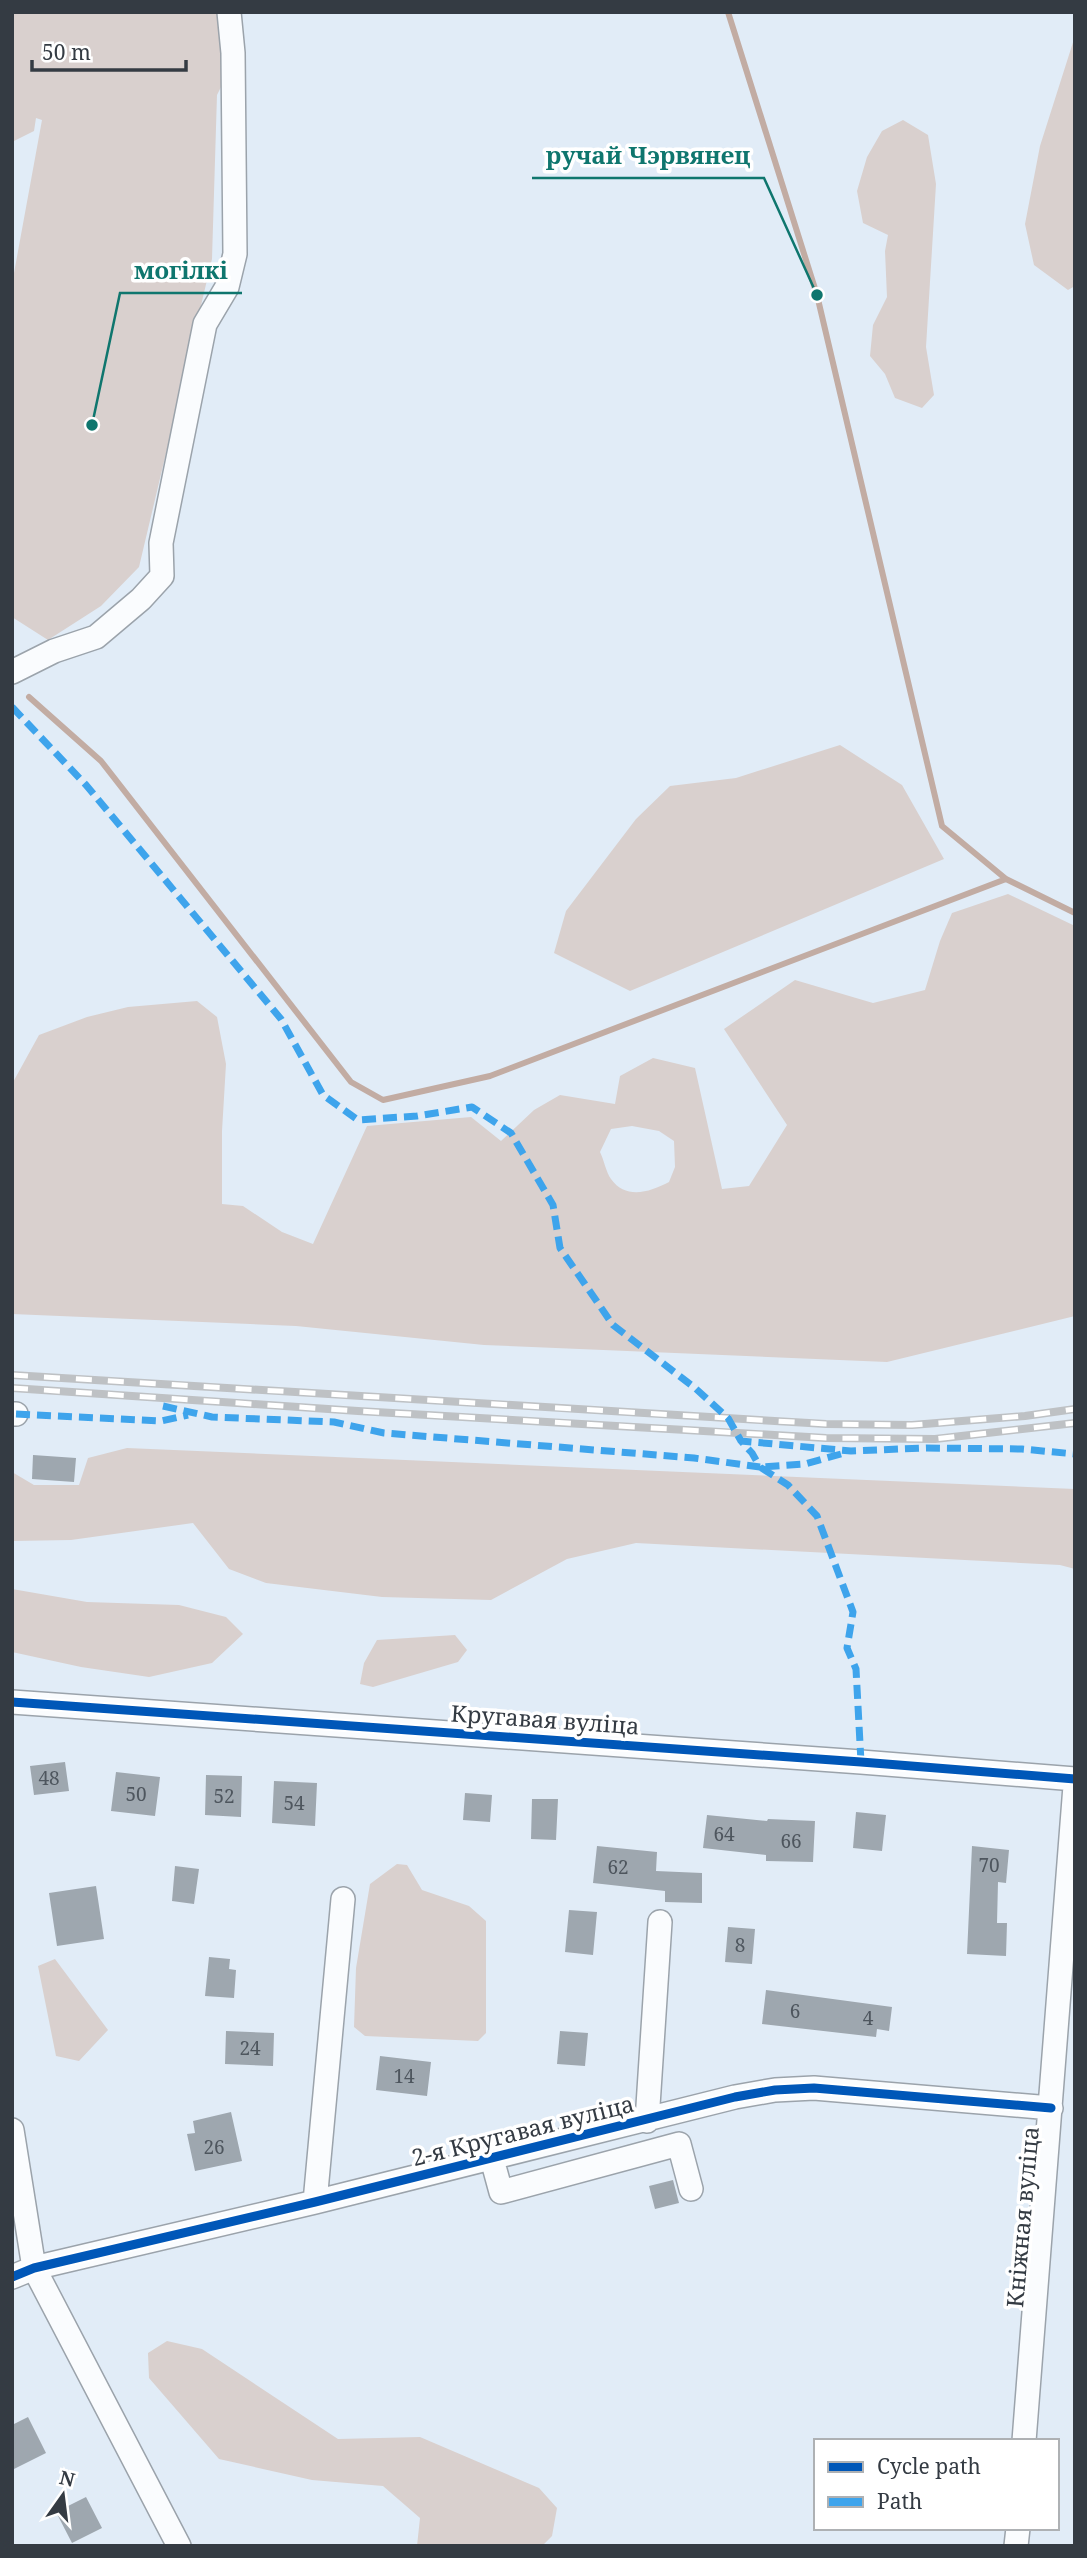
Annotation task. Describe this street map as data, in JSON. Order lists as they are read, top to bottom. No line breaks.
{"streets":{"street":["Кругавая вуліца","2-я Кругавая вуліца","Кніжная вуліца"]},"crossings":[["2-я Кругавая вуліца","Кніжная вуліца"]],"places":["ручай Чэрвянец","могілкі"],"house_numbers":["48","50","52","54","64","66","70","62","8","6","4","24","14","26"],"legend":["Cycle path","Path"],"scale_bar":"50 m","north":"top"}
